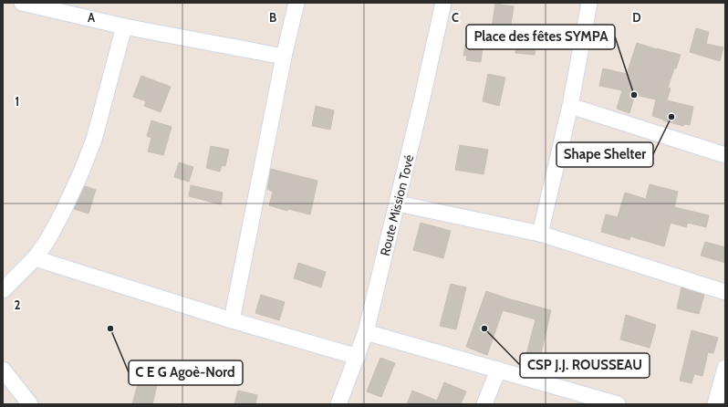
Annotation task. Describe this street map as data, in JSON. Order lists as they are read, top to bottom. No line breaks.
{"streets":{"street":["Route Mission Tové"]},"places":["Place des fêtes SYMPA","Shape Shelter","C E G Agoè-Nord","CSP J.J. ROUSSEAU"],"grid":{"columns":["A","B","C","D"],"rows":["1","2"]}}
